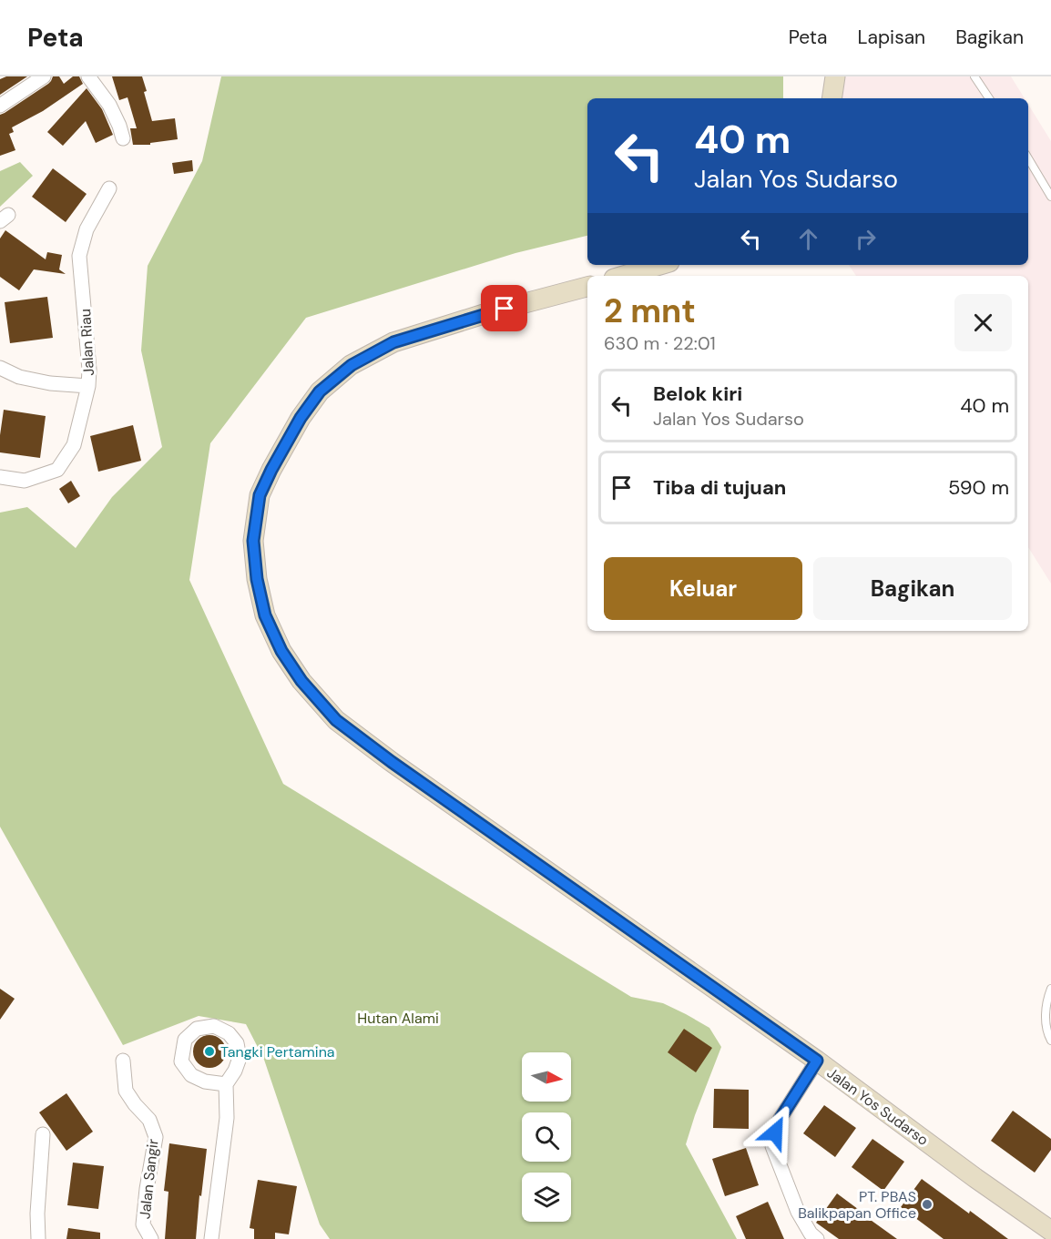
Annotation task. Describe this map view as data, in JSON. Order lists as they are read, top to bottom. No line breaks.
{"streets":{"main road":["Jalan Yos Sudarso"],"street":["Jalan Riau","Jalan Sangir"]},"parks":["Hutan Alami"],"places":["Tangki Pertamina","PT. PBAS Balikpapan Office"],"north":"right","page":{"header":"Peta","nav":["Peta","Lapisan","Bagikan"],"turn":["40 m","Jalan Yos Sudarso"],"heading":["2 mnt","630 m · 22:01"],"list":[{"name":"Belok kiri","note":"Jalan Yos Sudarso","value":"40 m"},{"name":"Tiba di tujuan","value":"590 m"}],"buttons":["Keluar","Bagikan"]}}
